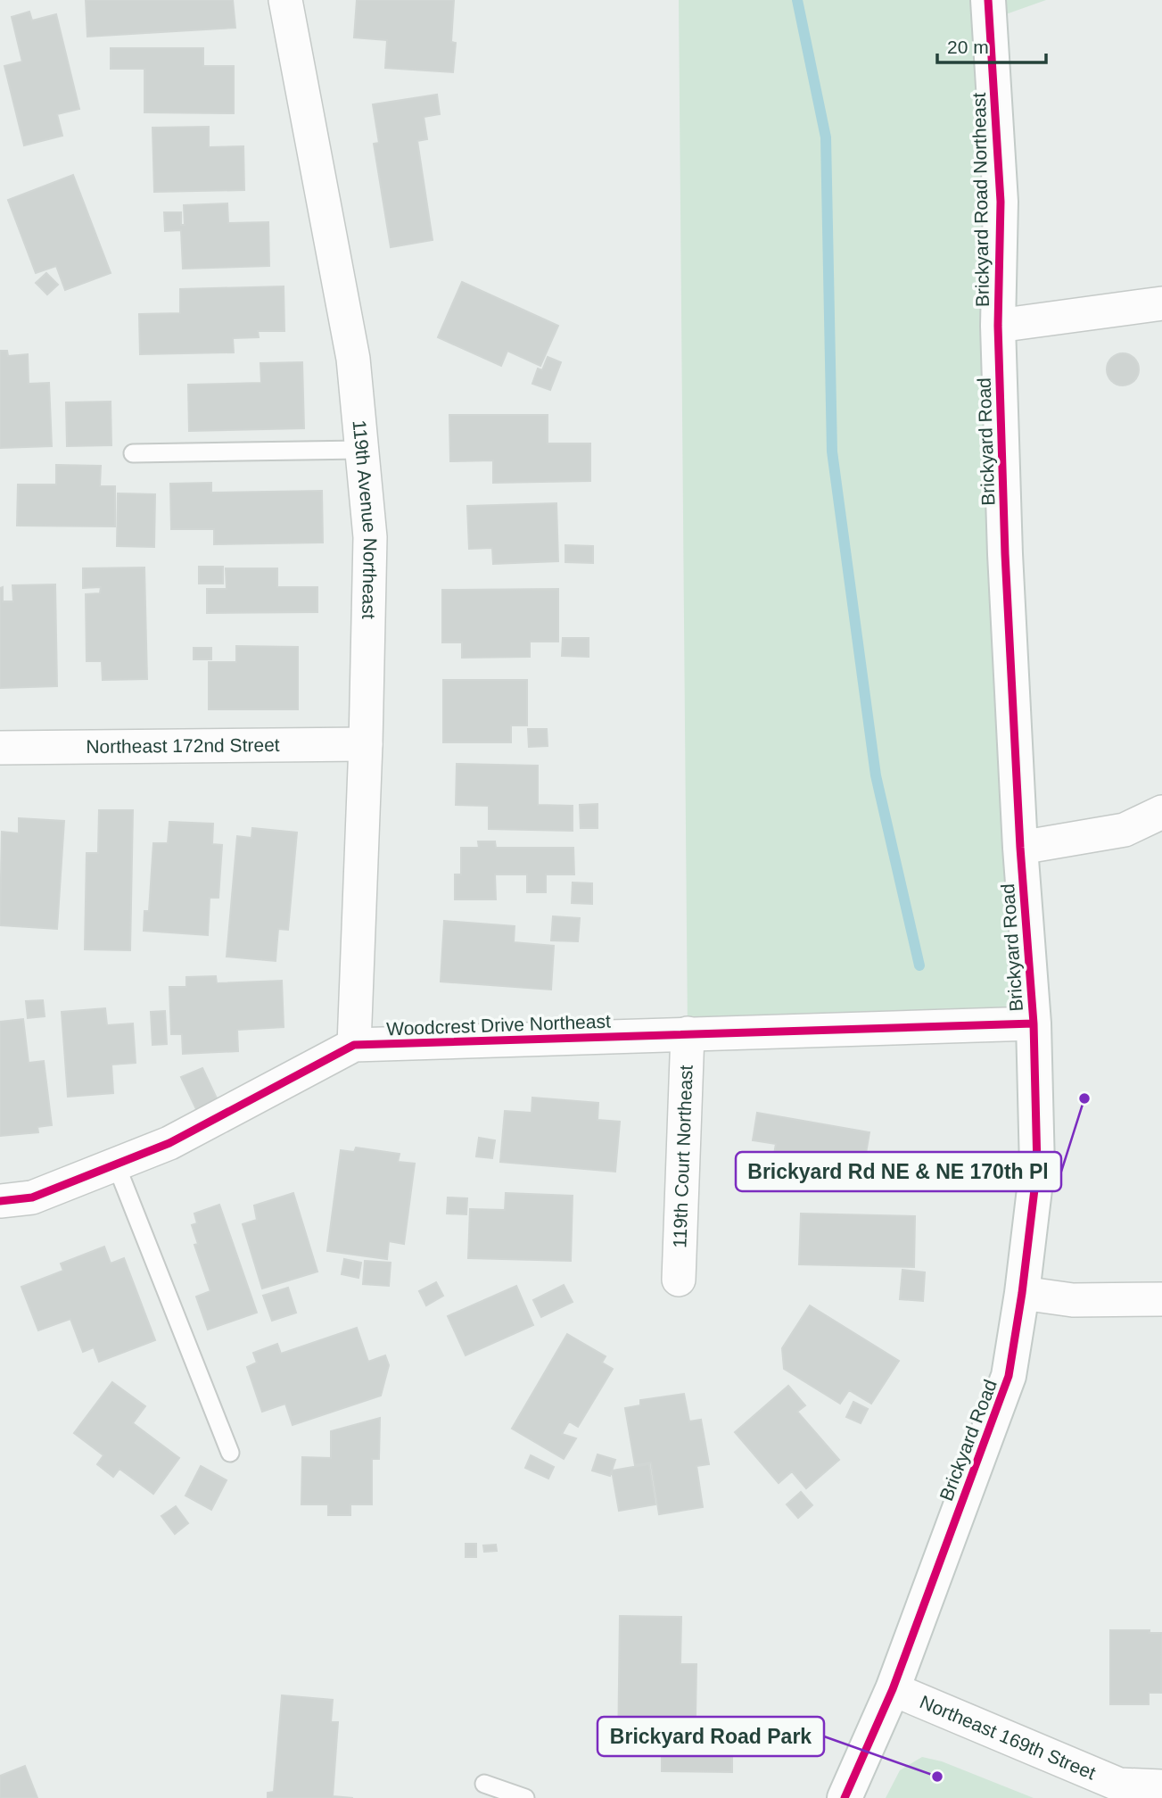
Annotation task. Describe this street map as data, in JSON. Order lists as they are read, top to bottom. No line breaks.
{"streets":{"street":["Brickyard Road Northeast","Brickyard Road","119th Avenue Northeast","Northeast 172nd Street","Woodcrest Drive Northeast","119th Court Northeast","Northeast 169th Street"]},"crossings":[["Brickyard Road Northeast","Brickyard Road"],["Brickyard Road","Woodcrest Drive Northeast"],["Brickyard Road","Northeast 169th Street"],["119th Avenue Northeast","Northeast 172nd Street"],["119th Avenue Northeast","Woodcrest Drive Northeast"],["Woodcrest Drive Northeast","119th Court Northeast"]],"places":["Brickyard Rd NE & NE 170th Pl","Brickyard Road Park"],"scale_bar":"20 m"}
